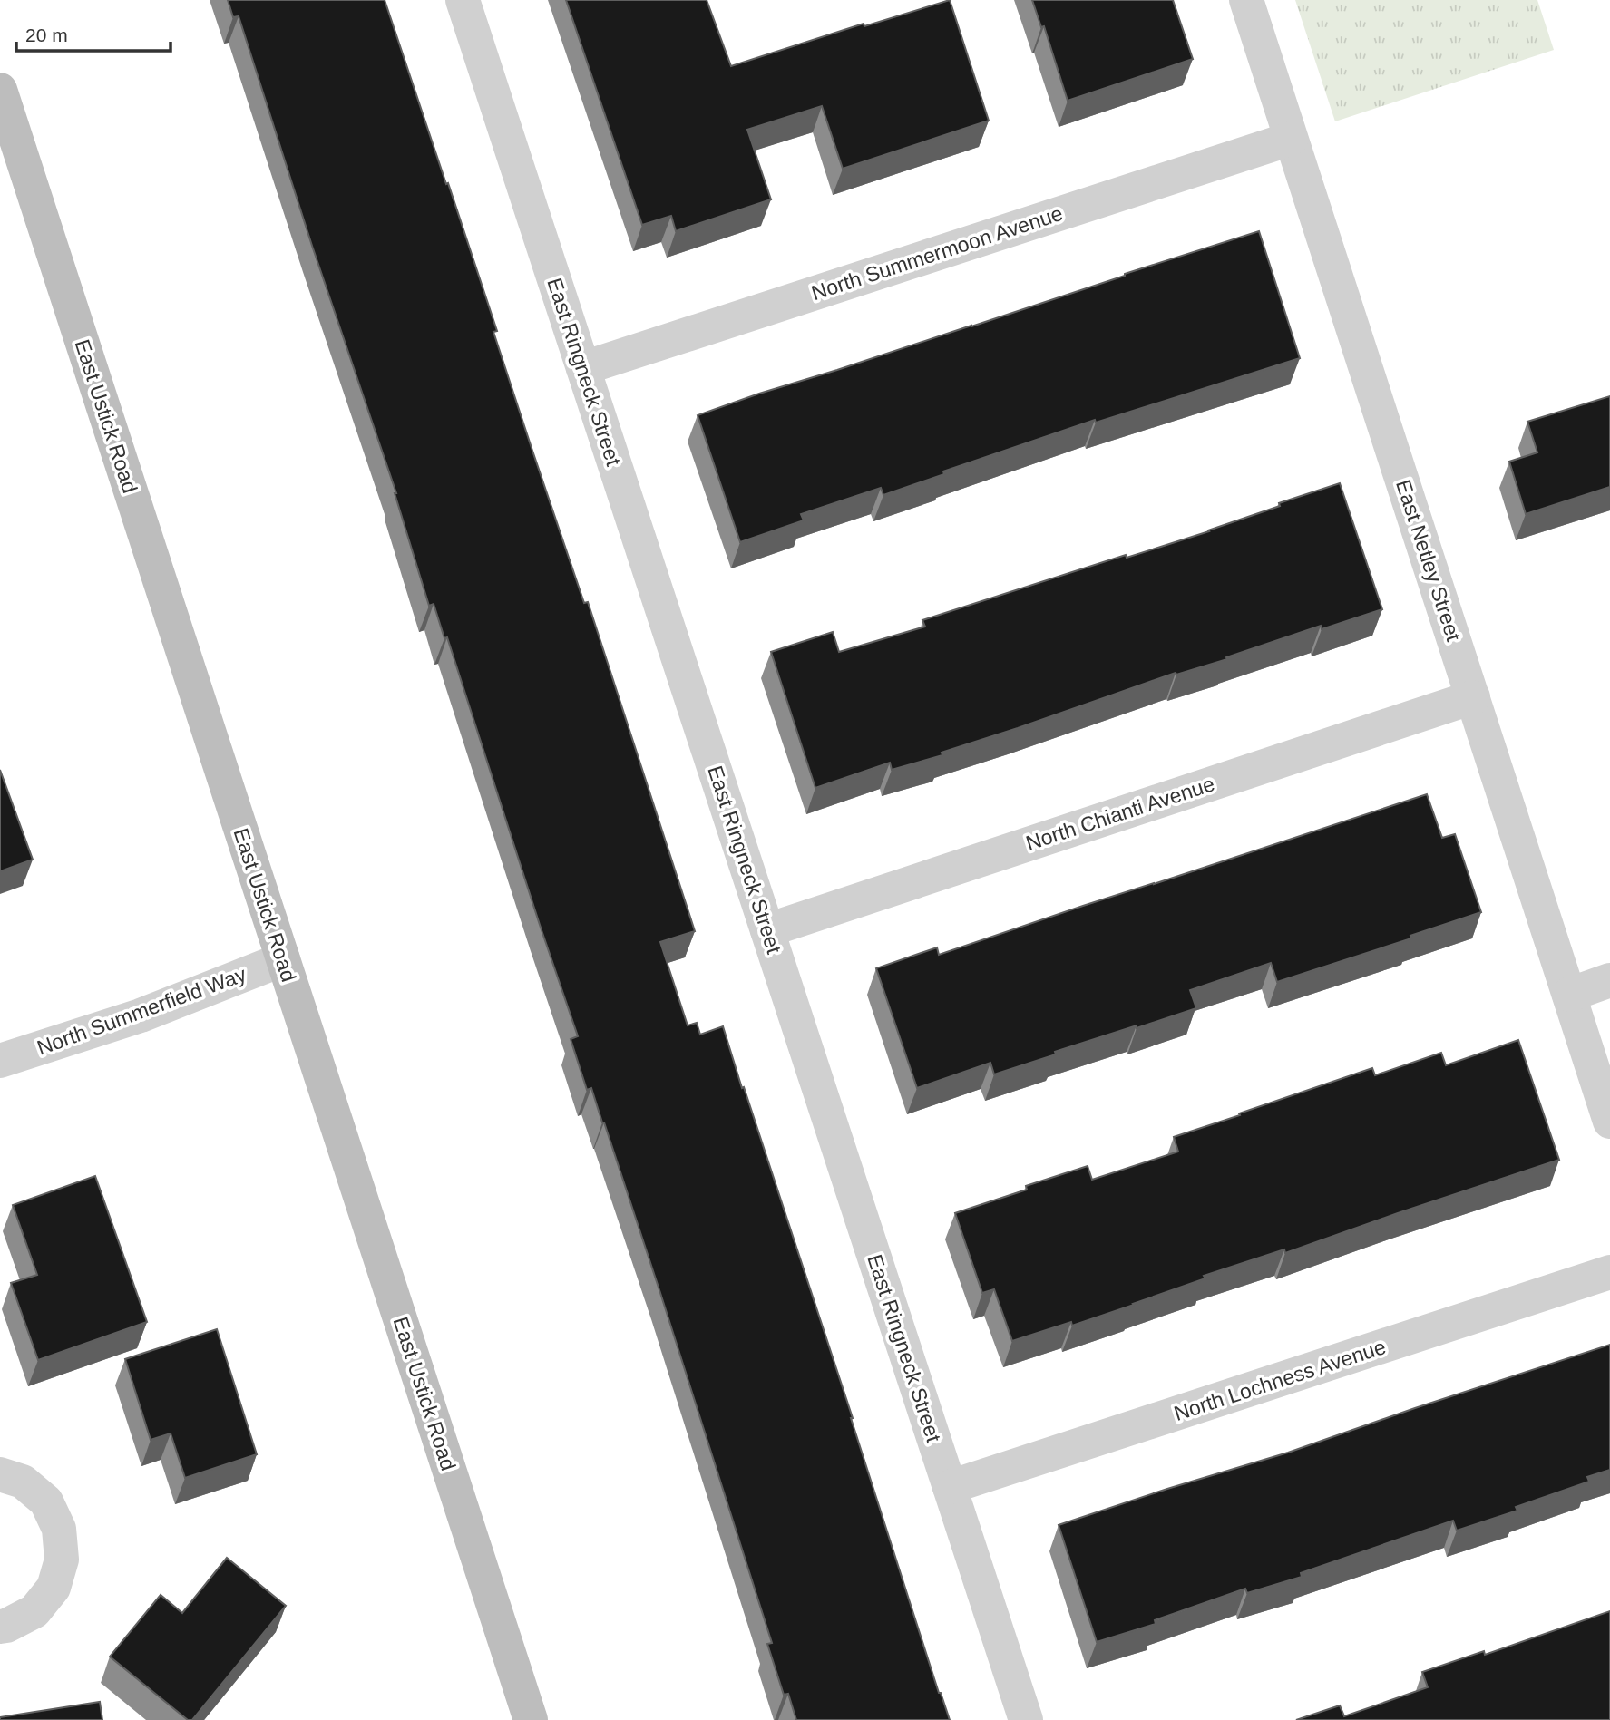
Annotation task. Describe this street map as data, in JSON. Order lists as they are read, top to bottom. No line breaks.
{"streets":{"main road":["East Ustick Road"],"street":["North Summermoon Avenue","East Ringneck Street","East Netley Street","North Chianti Avenue","North Summerfield Way","North Lochness Avenue"]},"crossings":[["North Summermoon Avenue","East Ringneck Street"],["North Summermoon Avenue","East Netley Street"],["East Ringneck Street","North Chianti Avenue"],["East Ringneck Street","North Lochness Avenue"],["East Ustick Road","North Summerfield Way"],["East Netley Street","North Chianti Avenue"]],"scale_bar":"20 m"}
